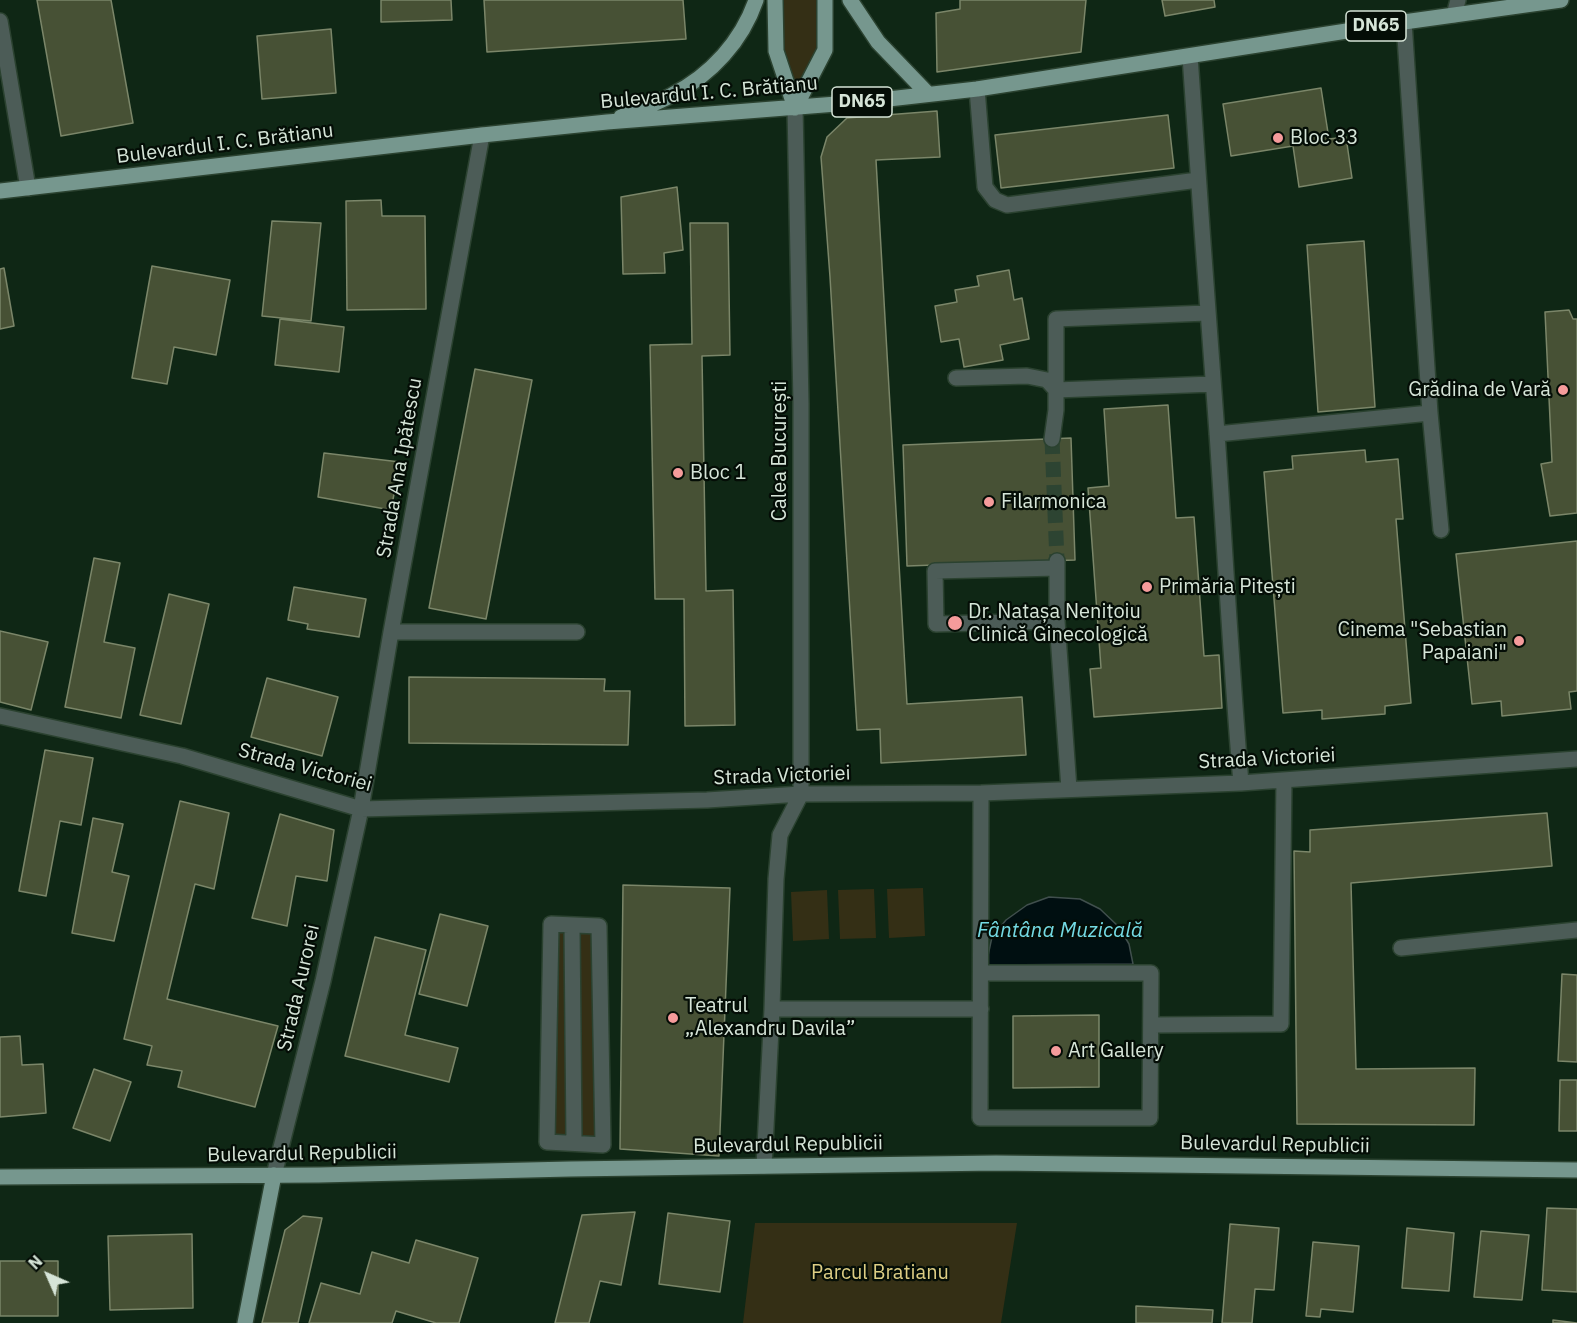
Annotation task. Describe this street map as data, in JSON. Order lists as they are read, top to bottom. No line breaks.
{"streets":{"main road":["DN65","Bulevardul I. C. Brătianu","Calea București","Bulevardul Republicii"],"street":["Strada Ana Ipătescu","Strada Victoriei","Strada Aurorei"]},"crossings":[["DN65","Bulevardul I. C. Brătianu"],["Bulevardul I. C. Brătianu","Calea București"],["Bulevardul I. C. Brătianu","Strada Ana Ipătescu"],["Calea București","Strada Victoriei"],["Strada Ana Ipătescu","Strada Victoriei"],["Strada Ana Ipătescu","Strada Aurorei"],["Strada Victoriei","Strada Aurorei"],["Strada Aurorei","Bulevardul Republicii"]],"water":["Fântâna Muzicală"],"parks":["Parcul Bratianu"],"places":["Bloc 33","Grădina de Vară","Bloc 1","Filarmonica","Primăria Pitești","Dr. Natașa Nenițoiu Clinică Ginecologică","Cinema \"Sebastian Papaiani\"","Teatrul „Alexandru Davila”","Art Gallery"],"north":"top left"}
